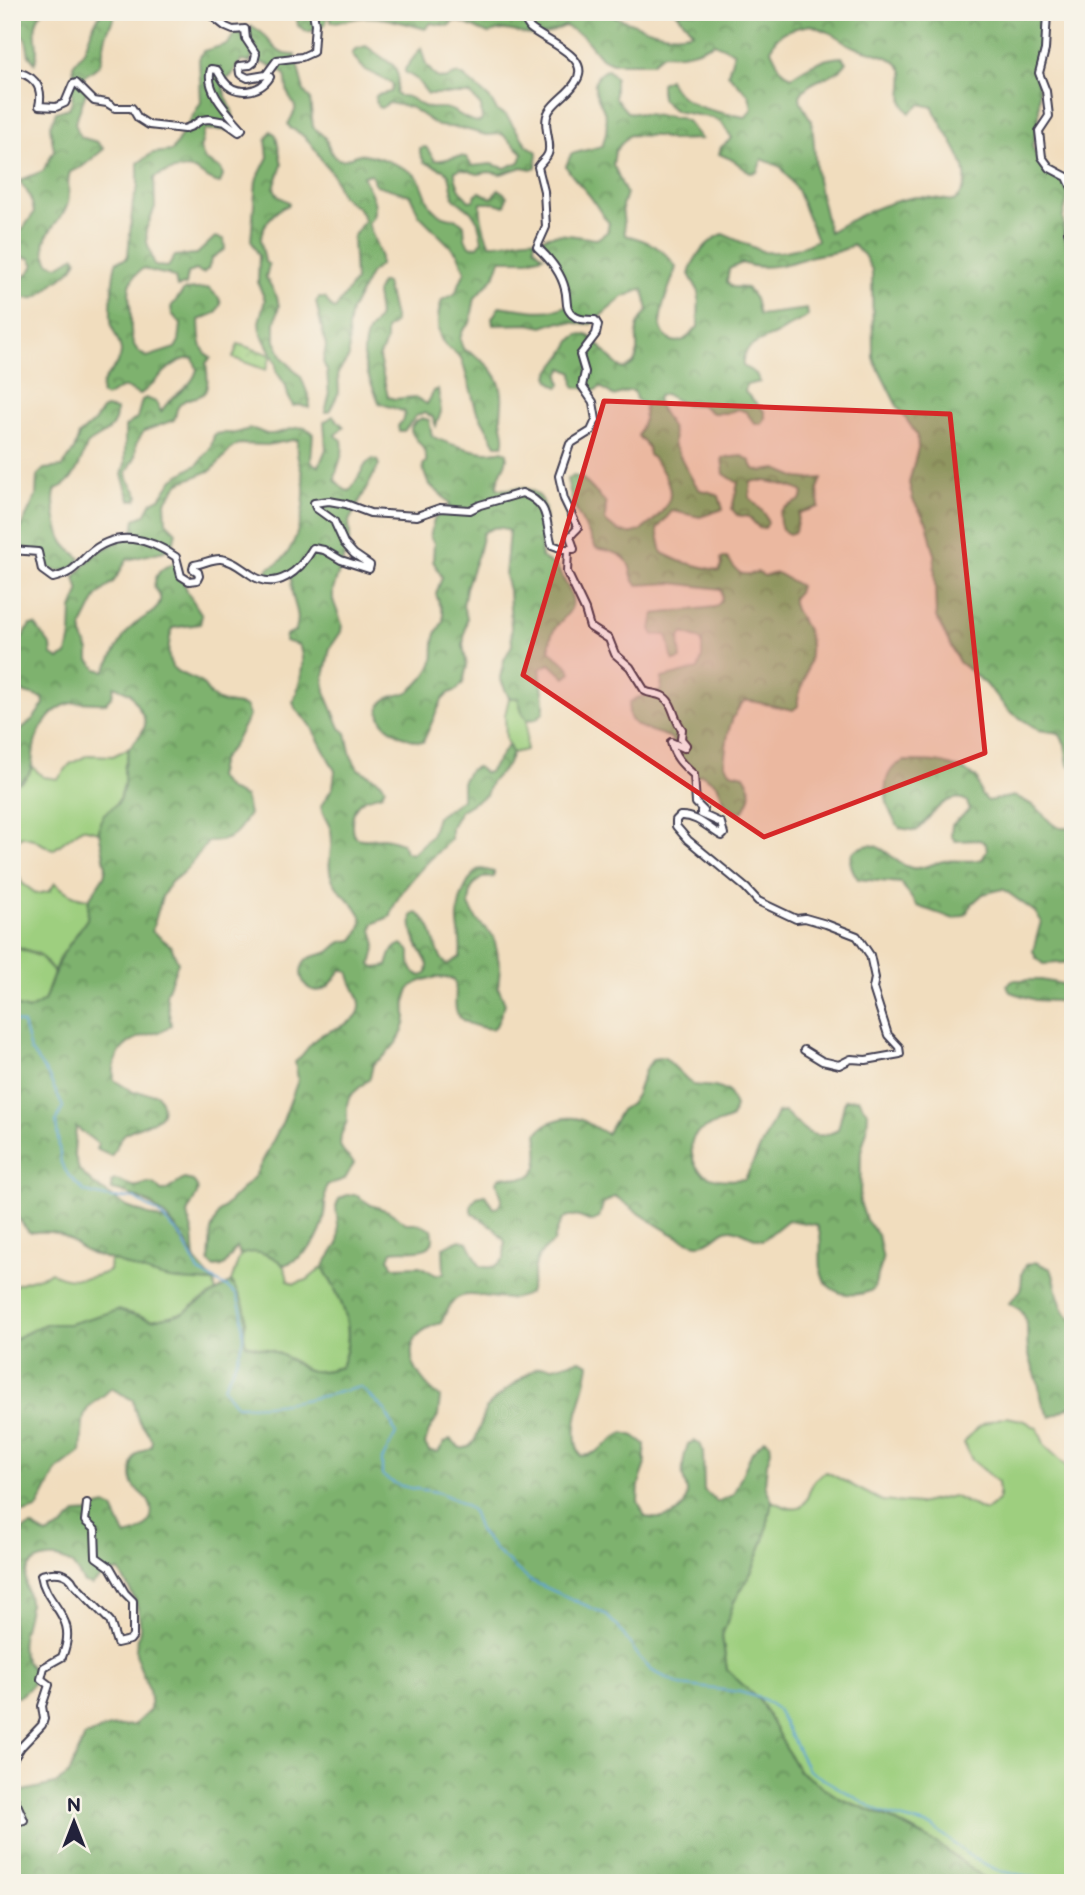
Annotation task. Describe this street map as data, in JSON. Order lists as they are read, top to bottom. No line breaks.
{"north":"top"}
